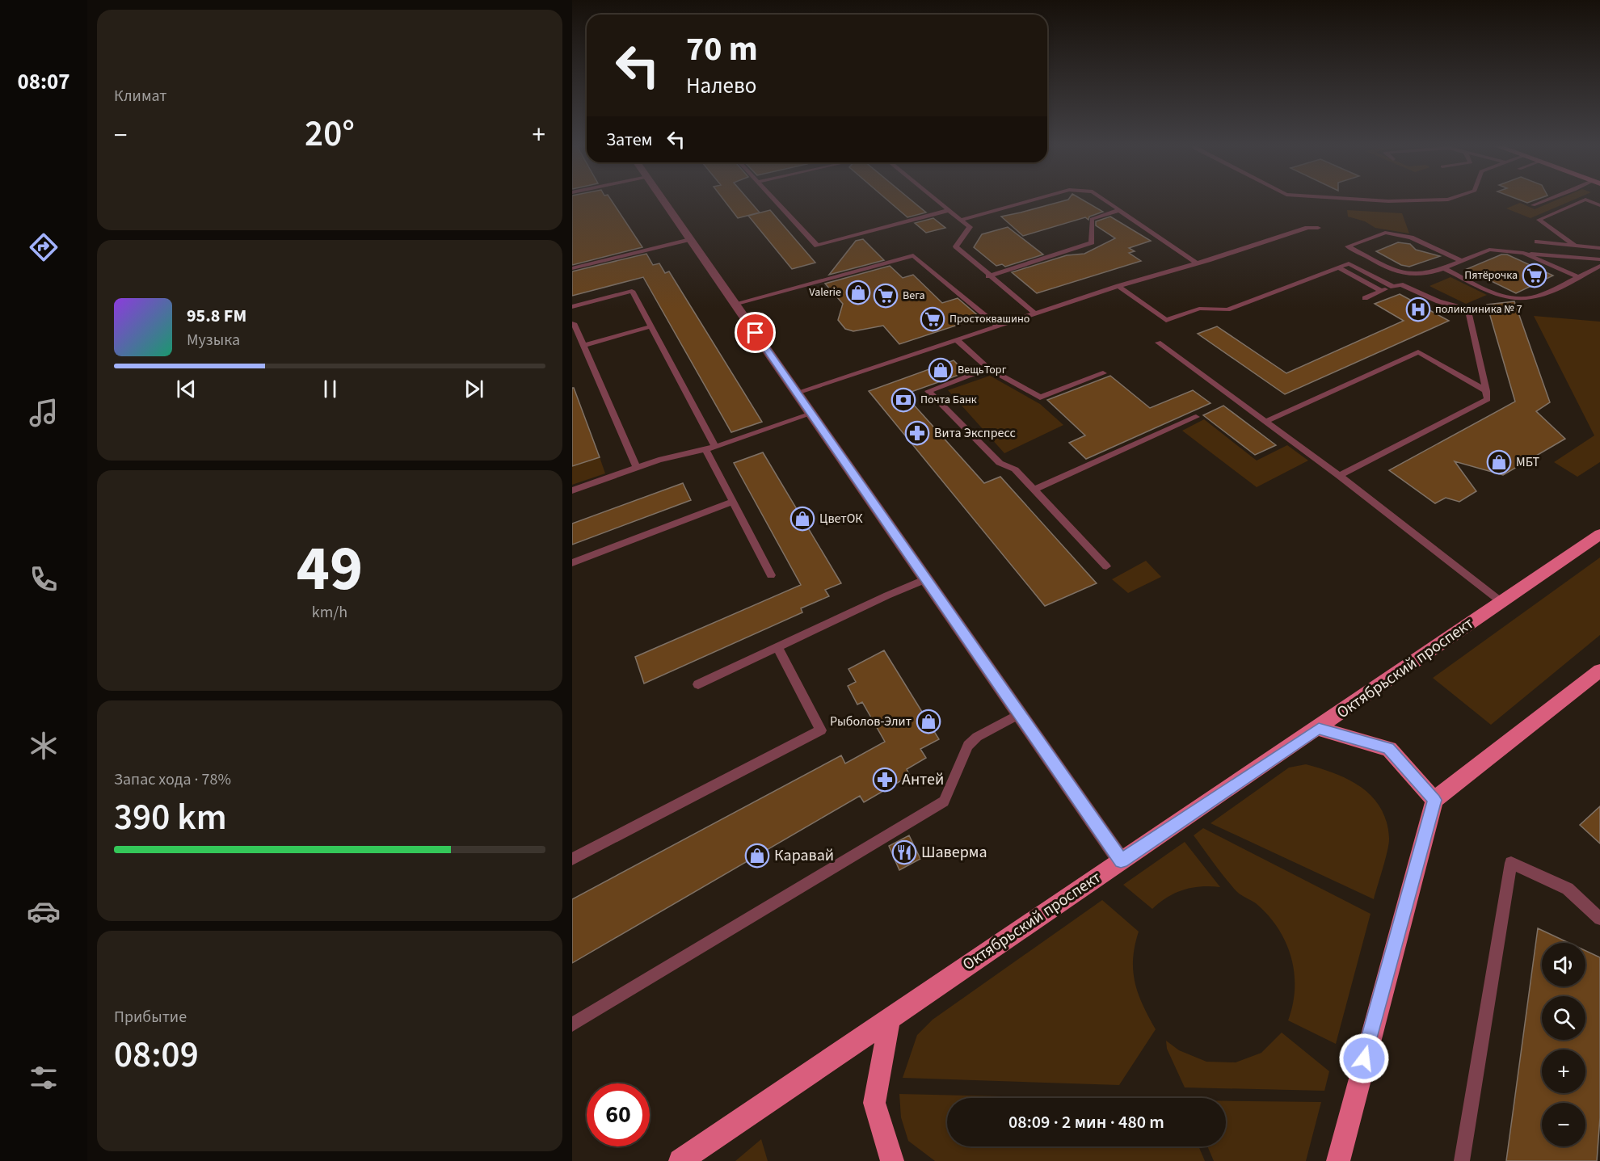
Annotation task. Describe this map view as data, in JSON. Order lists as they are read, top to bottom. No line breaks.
{"streets":{"main road":["Октябрьский проспект"]},"places":{"supermarket":["Пятёрочка","Вега","Простоквашино"],"shop":["Valerie","ВещьТорг","МБТ","ЦветОК","Рыболов-Элит","Каравай"],"hospital":["поликлиника № 7"],"bank":["Почта Банк"],"pharmacy":["Вита Экспресс","Антей"],"restaurant":["Шаверма"]},"page":{"tabs":"08:07","tile":["Климат",["49","km/h"],["Запас хода · 78%","390 km"],["Прибытие","08:09"]],"turn":["70 m","Налево"],"heat":["−","20°","+"],"then":"Затем","song":["95.8 FM","Музыка"],"map_buttons":["+","−"],"limit":"60","trip":"08:09 · 2 мин · 480 m"}}
